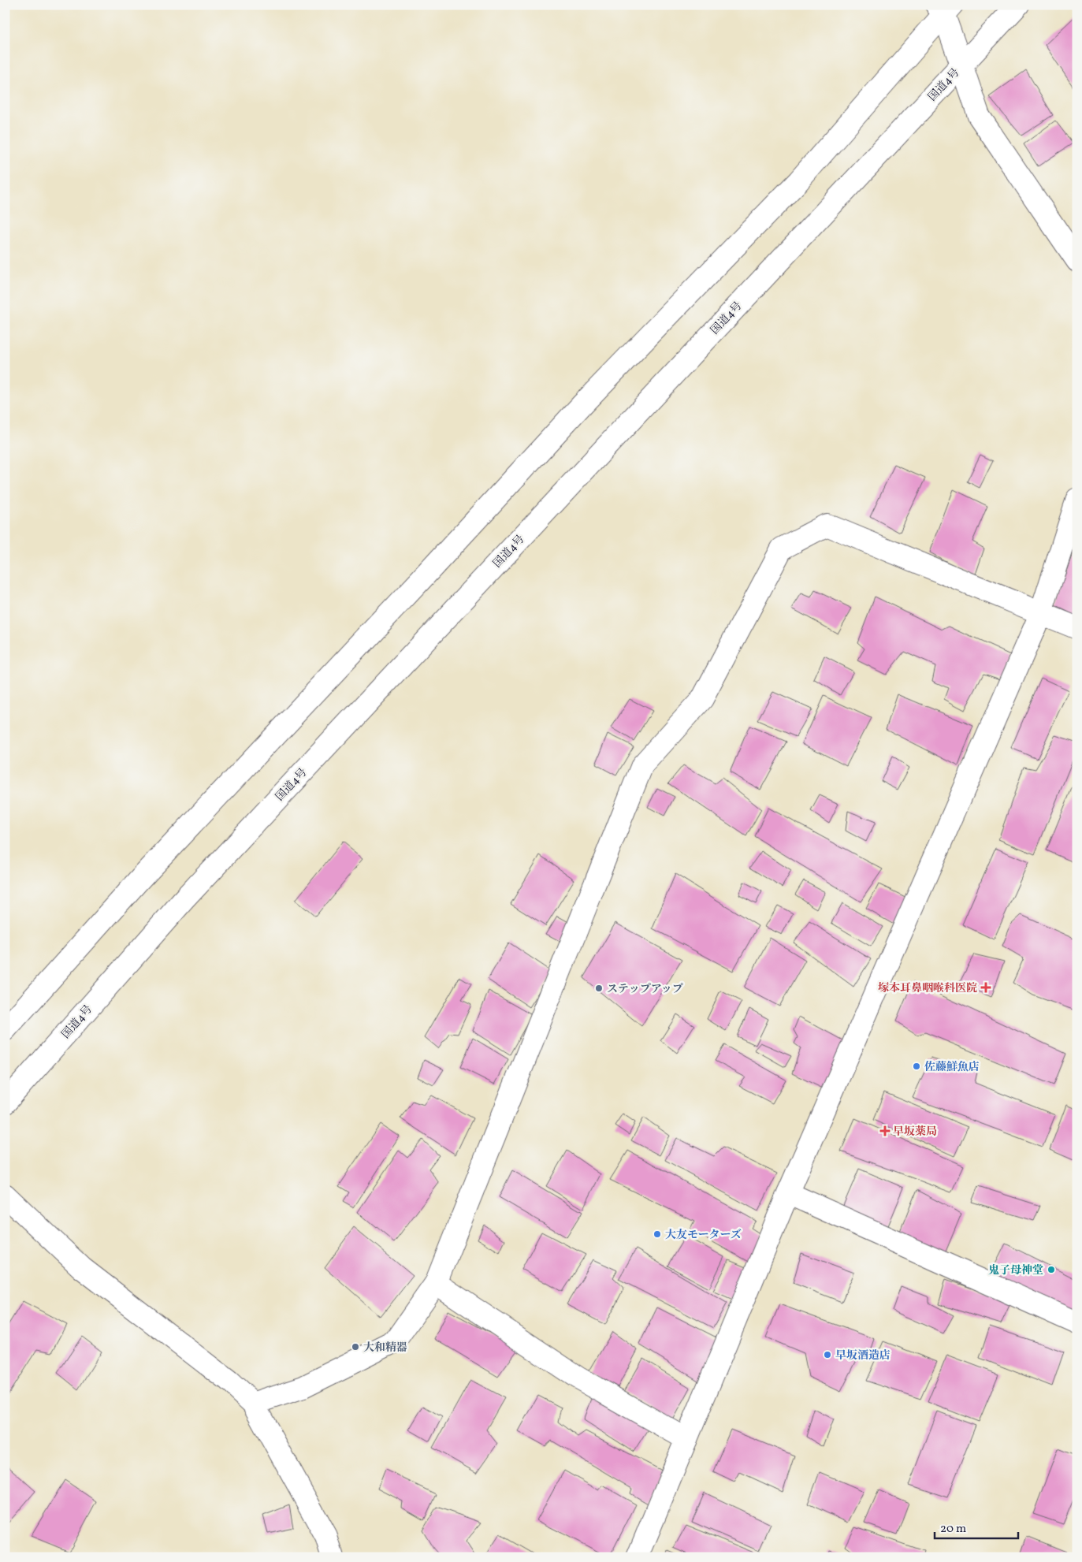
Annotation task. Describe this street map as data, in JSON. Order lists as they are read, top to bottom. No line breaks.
{"streets":{"main road":["国道4号"]},"places":{"health":["塚本耳鼻咽喉科医院","早坂薬局"],"other":["ステップアップ","佐藤鮮魚店","大友モーターズ","鬼子母神堂","大和精器","早坂酒造店"]},"scale_bar":"20 m"}
